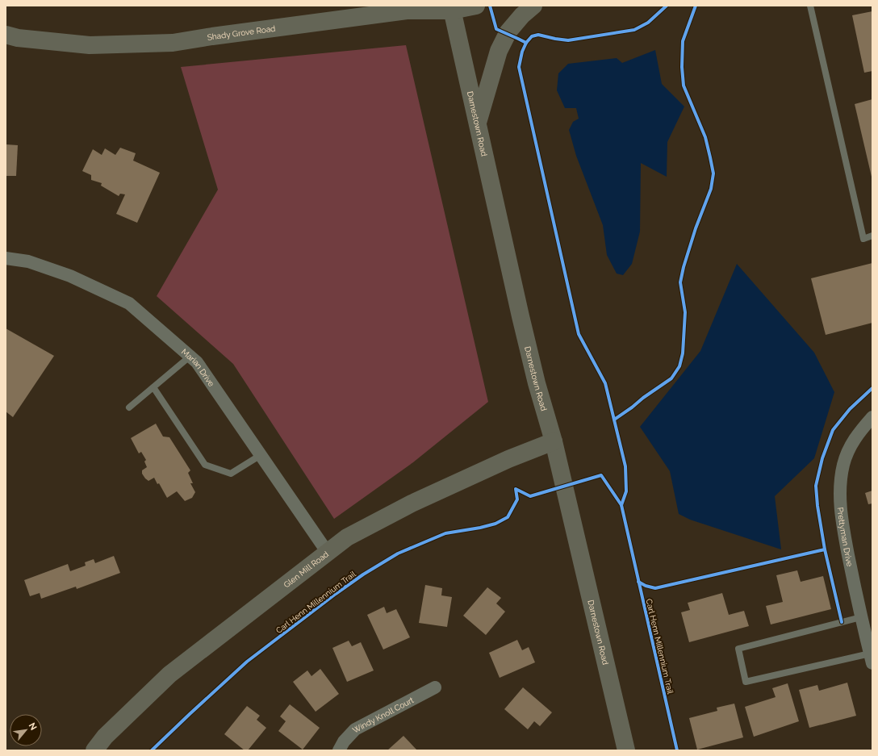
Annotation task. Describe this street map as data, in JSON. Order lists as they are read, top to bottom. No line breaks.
{"streets":{"main road":["Shady Grove Road","Darnestown Road","Glen Mill Road"],"street":["Marian Drive","Prettyman Drive","Windy Knoll Court"],"cycle path":["Carl Henn Millennium Trail"]},"crossings":[["Shady Grove Road","Darnestown Road"],["Darnestown Road","Glen Mill Road"],["Marian Drive","Glen Mill Road"]],"north":"top right"}
